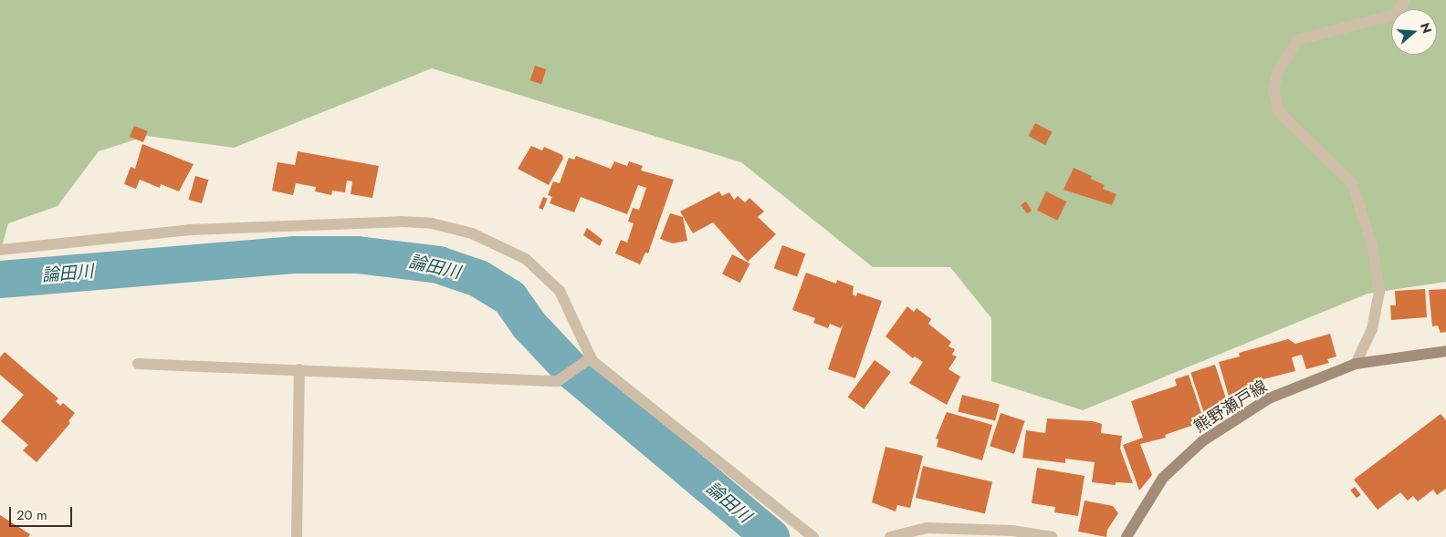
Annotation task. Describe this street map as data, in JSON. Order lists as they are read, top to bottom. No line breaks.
{"streets":{"main road":["熊野瀬戸線"]},"water":["論田川"],"scale_bar":"20 m","north":"right"}
